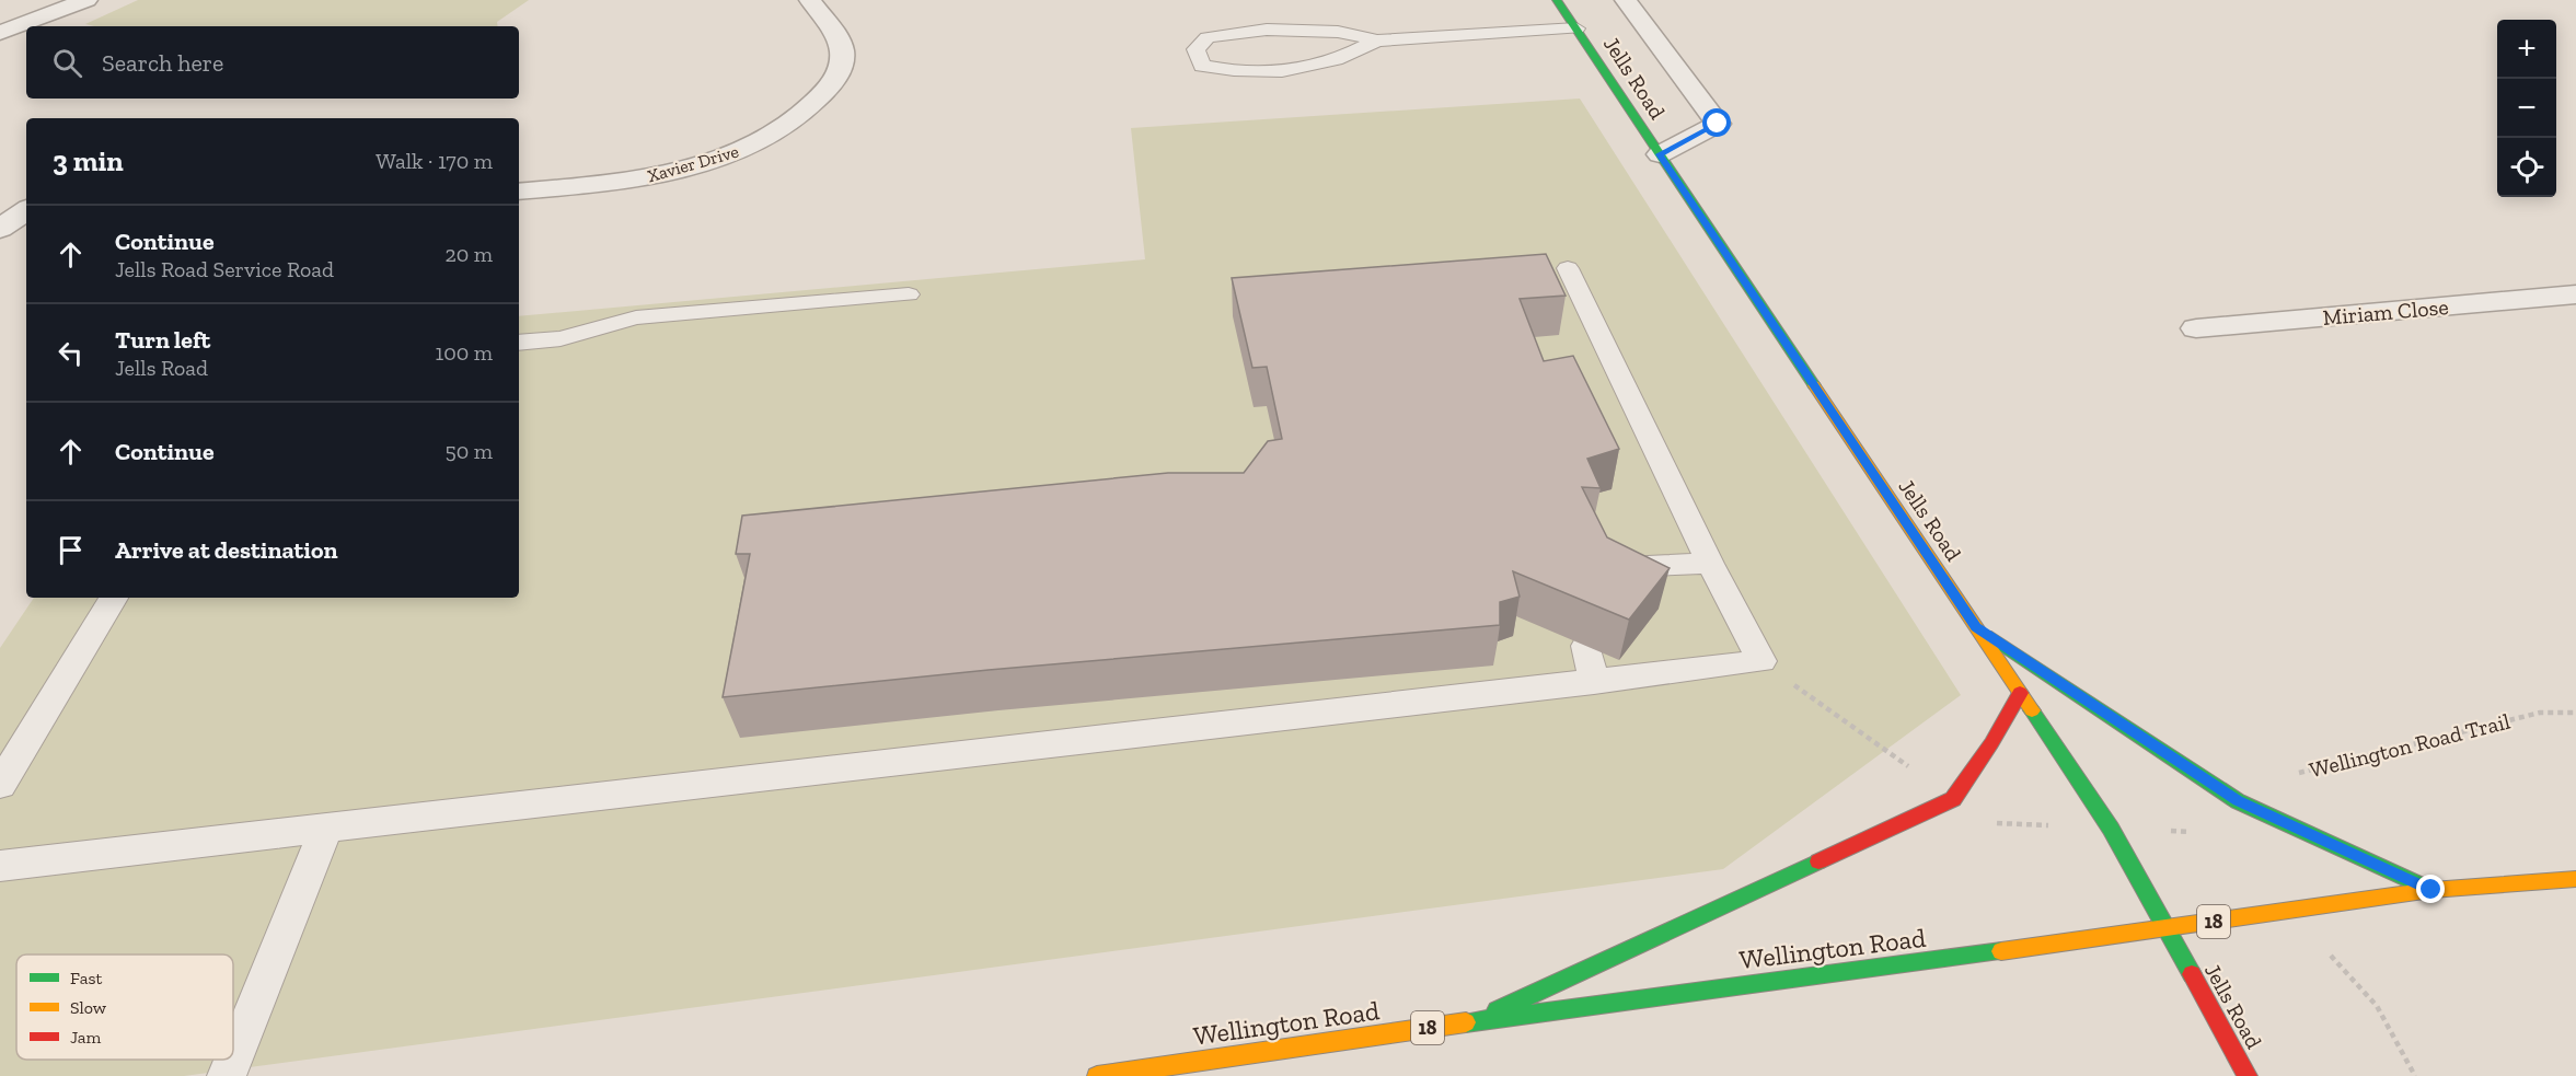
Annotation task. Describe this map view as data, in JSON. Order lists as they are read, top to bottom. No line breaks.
{"streets":{"main road":["Jells Road","18","Wellington Road"],"street":["Xavier Drive","Miriam Close"],"path":["Wellington Road Trail"]},"crossings":[["Jells Road","Wellington Road"]],"legend":["Fast","Slow","Jam"],"page":{"map_buttons":["+","−"],"search":"Search here","heading":["3 min","Walk · 170 m"],"list":[["Continue","Jells Road Service Road","20 m"],["Turn left","Jells Road","100 m"],["Continue","50 m"],"Arrive at destination"]}}
